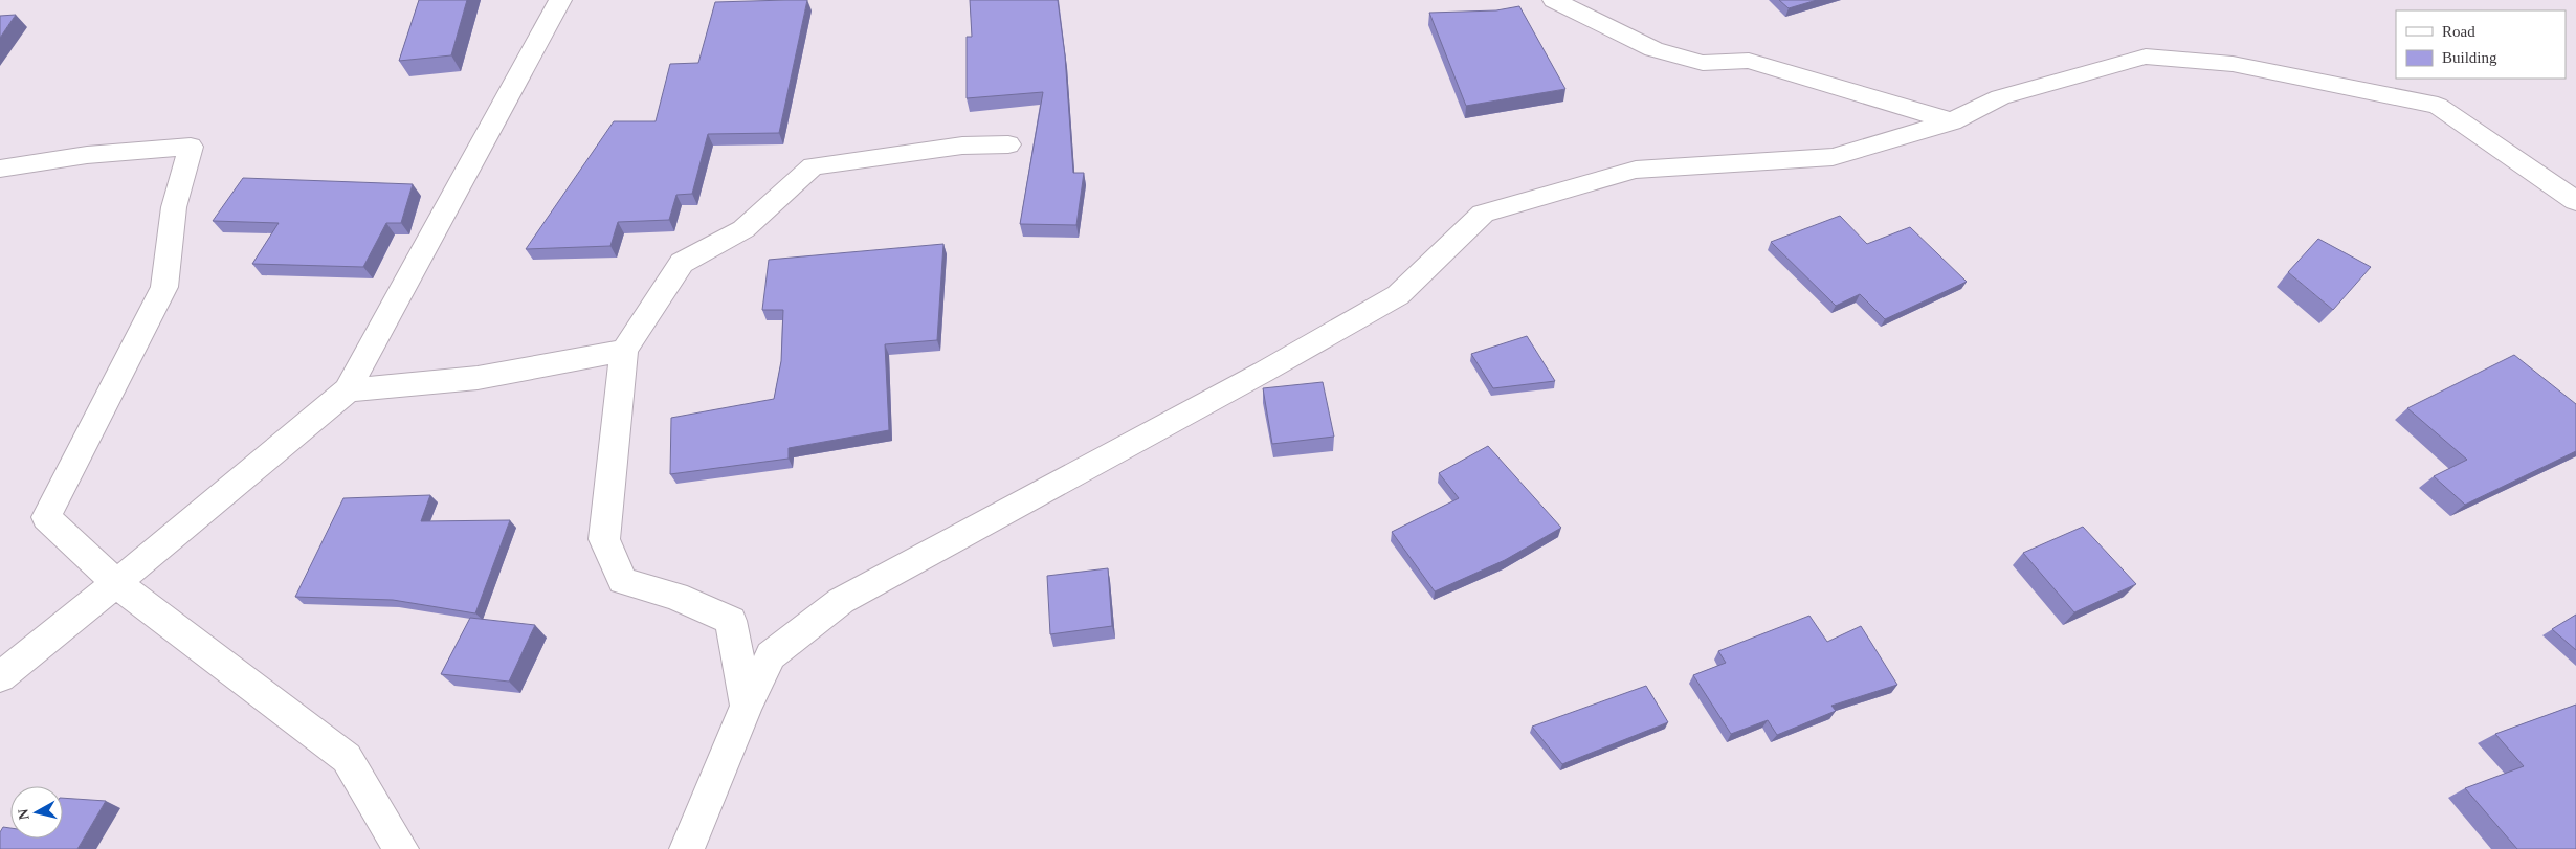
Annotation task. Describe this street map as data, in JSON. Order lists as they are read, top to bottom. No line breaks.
{"legend":["Road","Building"],"north":"left"}
